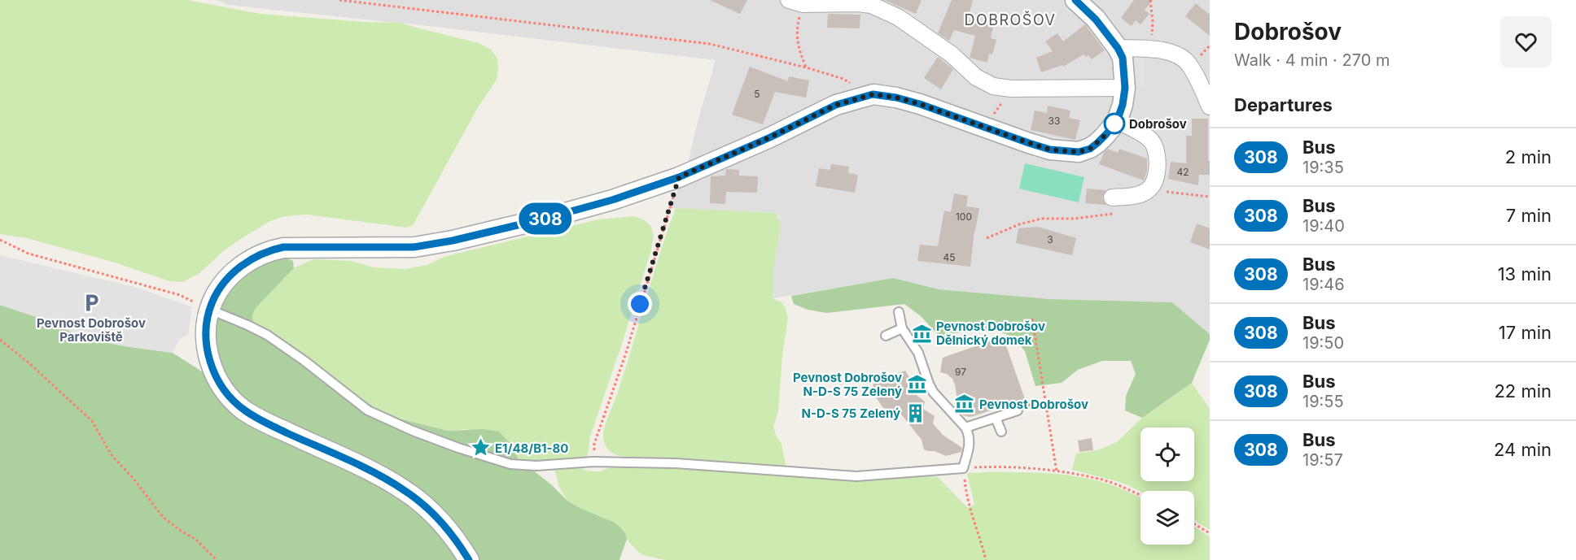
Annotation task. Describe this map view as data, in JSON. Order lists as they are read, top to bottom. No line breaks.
{"districts":["DOBROŠOV"],"places":{"other":["Dobrošov"],"parking":["Pevnost Dobrošov Parkoviště"],"museum":["Pevnost Dobrošov Dělnický domek","Pevnost Dobrošov N-D-S 75 Zelený","Pevnost Dobrošov"],"building":["N-D-S 75 Zelený"],"place":["E1/48/B1-80"]},"lines":["bus line 308"],"house_numbers":["5","33","42","100","3","45","97"],"page":{"on_map":"308","heading":[["Dobrošov","Walk · 4 min · 270 m"],"Departures"],"list":[{"mark":"308","name":"Bus","note":"19:35","value":"2 min"},{"mark":"308","name":"Bus","note":"19:40","value":"7 min"},{"mark":"308","name":"Bus","note":"19:46","value":"13 min"},{"mark":"308","name":"Bus","note":"19:50","value":"17 min"},{"mark":"308","name":"Bus","note":"19:55","value":"22 min"},{"mark":"308","name":"Bus","note":"19:57","value":"24 min"}]}}
